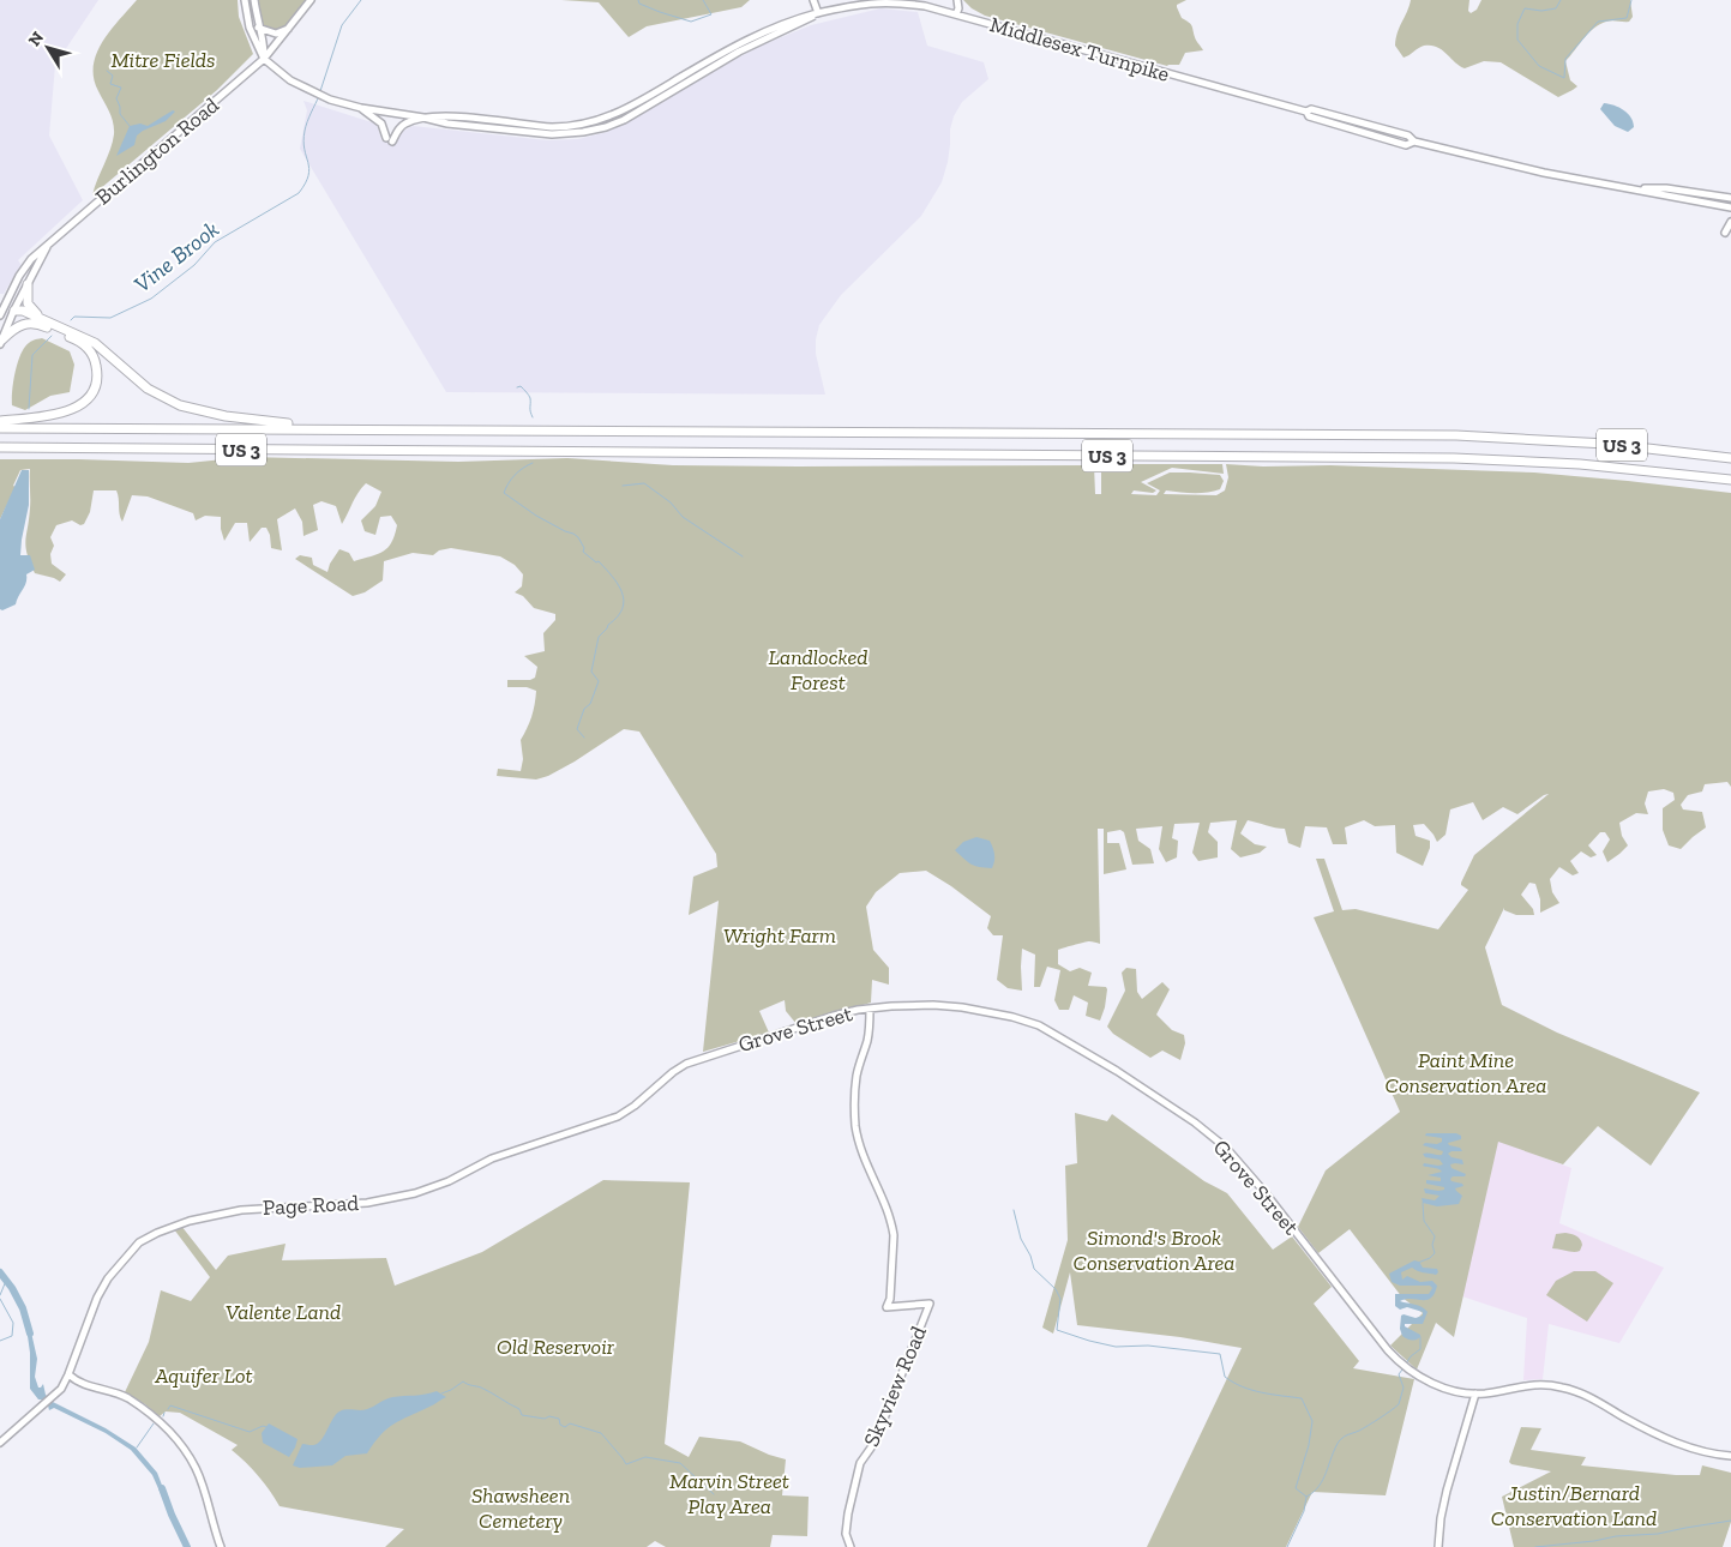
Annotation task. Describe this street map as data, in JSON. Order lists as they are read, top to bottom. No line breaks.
{"streets":{"highway":["US 3"],"main road":["Middlesex Turnpike","Burlington Road","Grove Street","Page Road","Skyview Road"]},"crossings":[["Middlesex Turnpike","Burlington Road"],["Grove Street","Page Road"],["Grove Street","Skyview Road"]],"water":["Vine Brook"],"parks":["Mitre Fields","Landlocked Forest","Wright Farm","Paint Mine Conservation Area","Simond's Brook Conservation Area","Valente Land","Old Reservoir","Aquifer Lot","Marvin Street Play Area","Justin/Bernard Conservation Land","Shawsheen Cemetery"],"north":"top left"}
